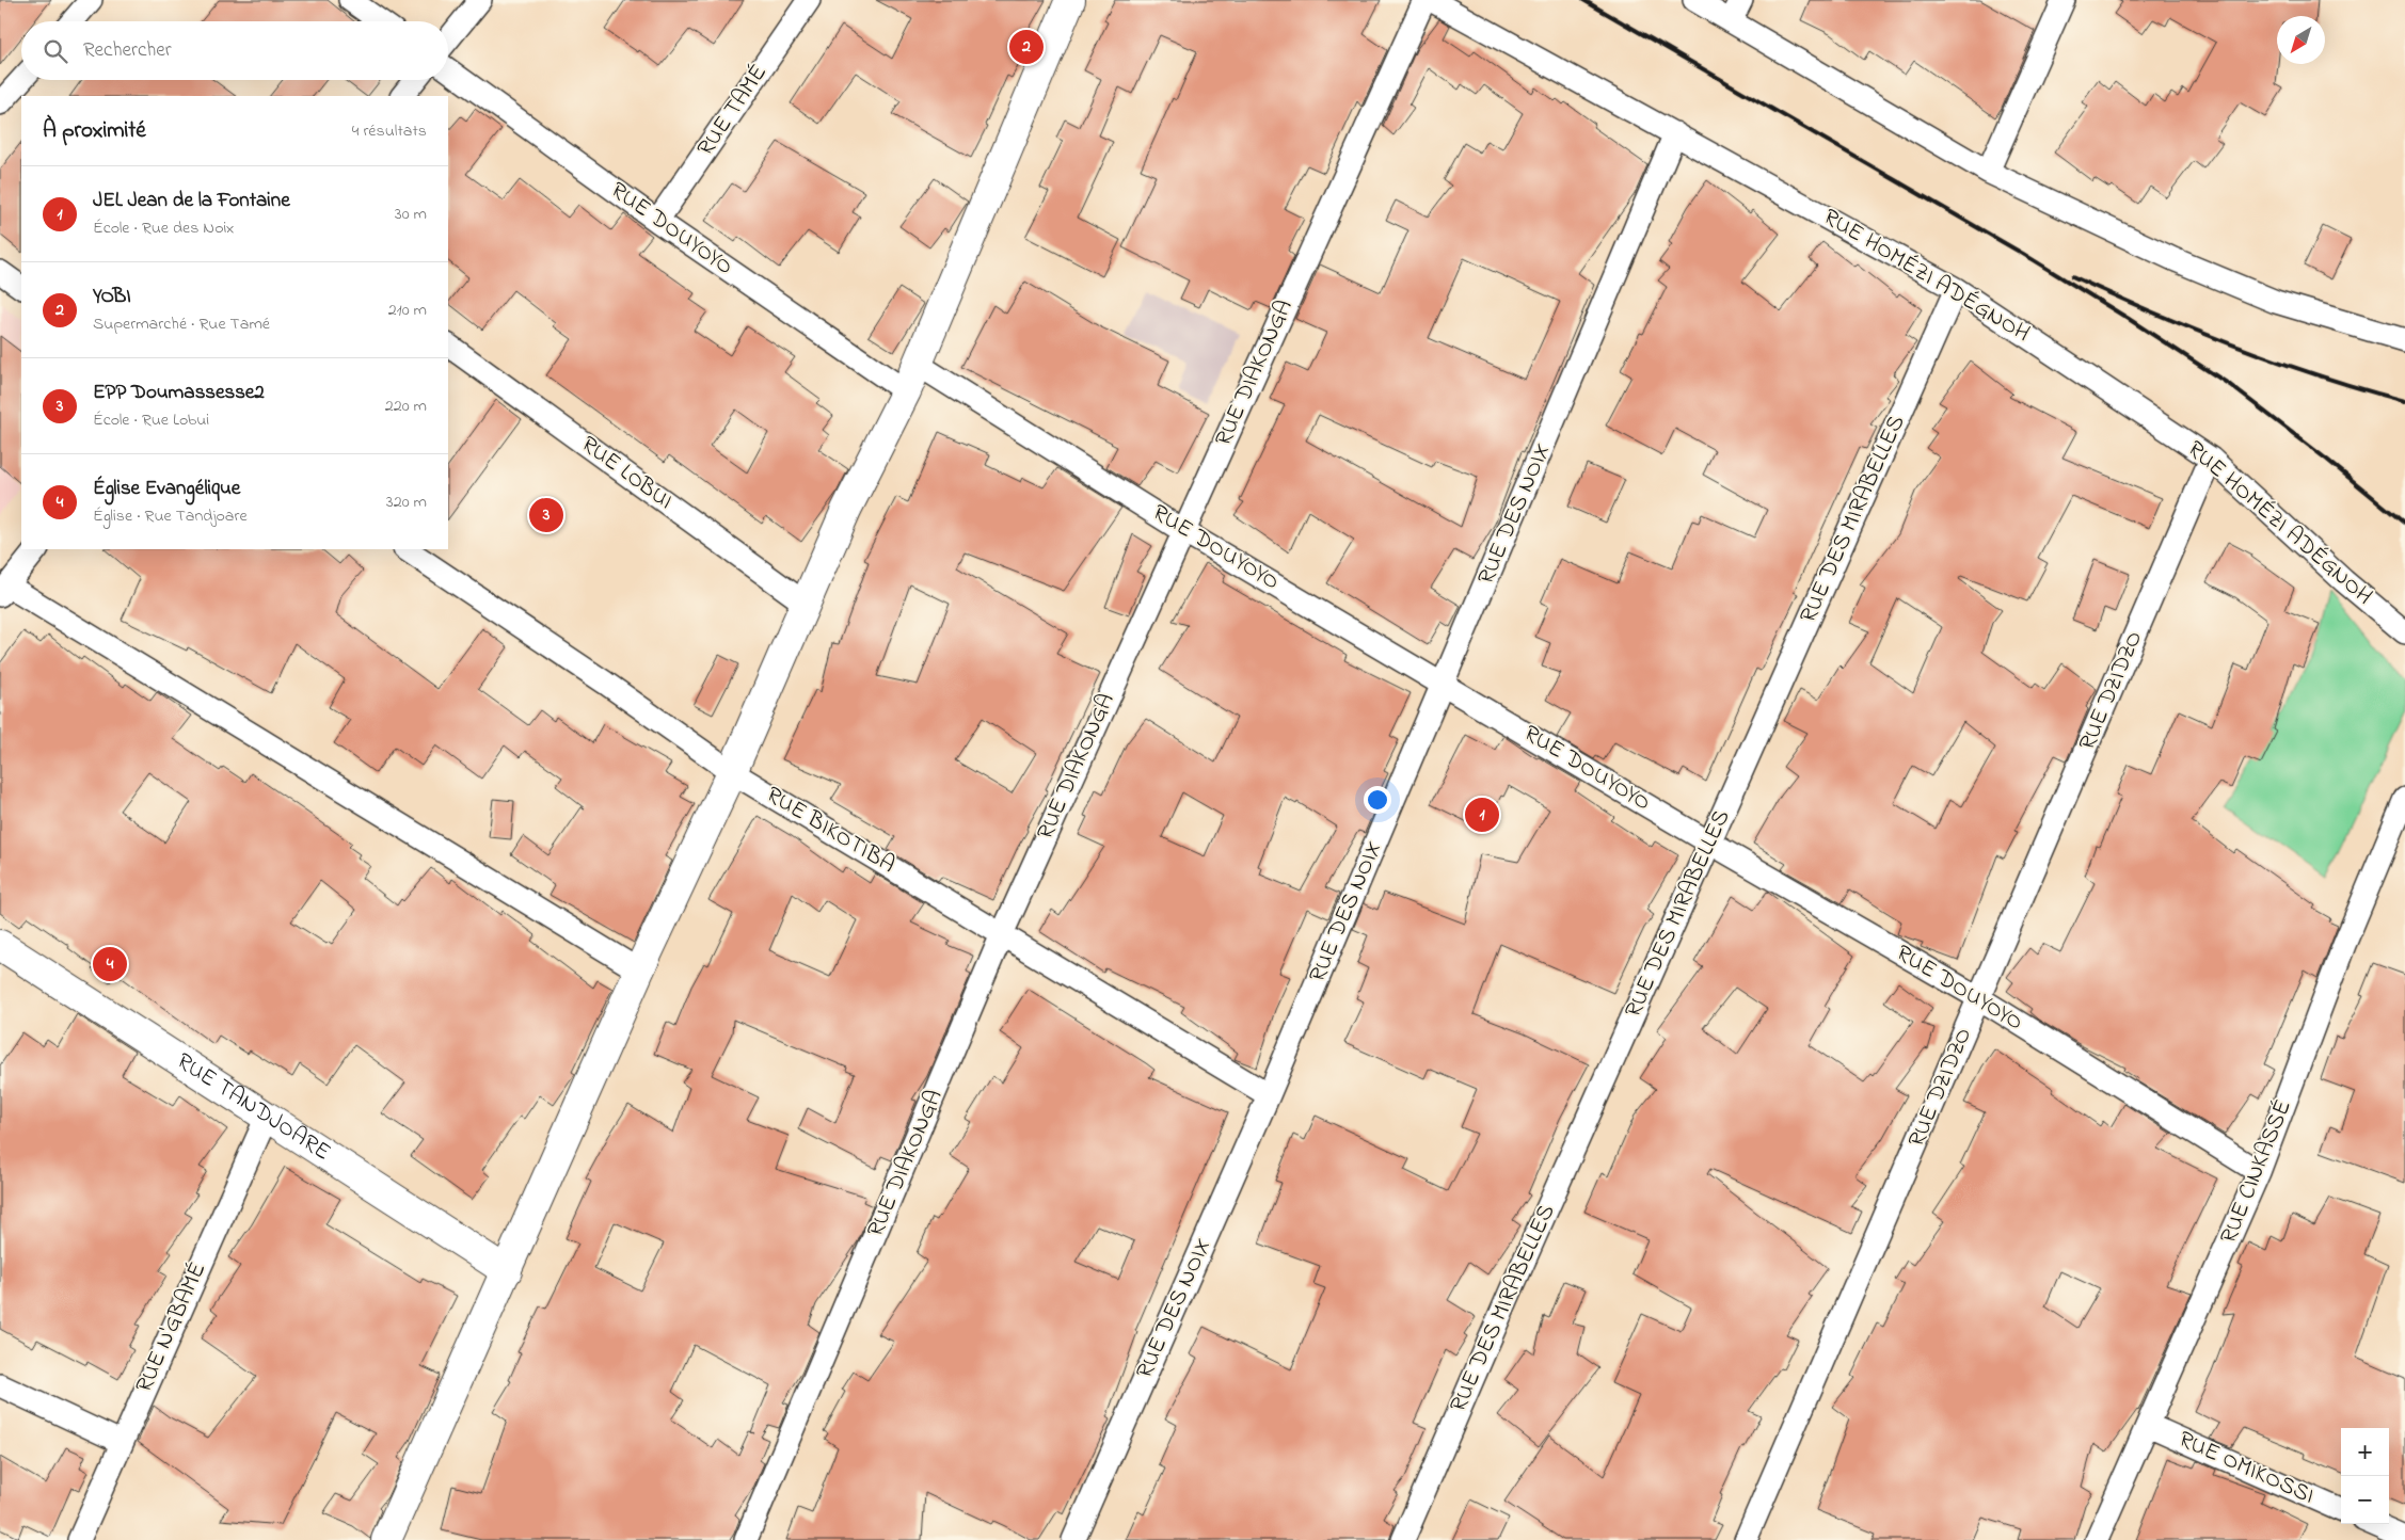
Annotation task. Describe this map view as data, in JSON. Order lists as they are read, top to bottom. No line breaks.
{"streets":{"main road":["RUE TANDJOARE"],"street":["RUE TAMÉ","RUE DOUYOYO","RUE HOMÉZI ADÉGNOH","RUE DIAKONGA","RUE LOBUI","RUE DES NOIX","RUE DES MIRABELLES","RUE DZIDZO","RUE BIKOTIBA","RUE CINKASSÉ","RUE N'GBAMÉ","RUE OMIKOSSI"]},"crossings":[["RUE TAMÉ","RUE DOUYOYO"],["RUE DOUYOYO","RUE DIAKONGA"],["RUE DOUYOYO","RUE DES NOIX"],["RUE DOUYOYO","RUE DES MIRABELLES"],["RUE DOUYOYO","RUE DZIDZO"],["RUE DOUYOYO","RUE CINKASSÉ"],["RUE HOMÉZI ADÉGNOH","RUE DES NOIX"],["RUE HOMÉZI ADÉGNOH","RUE DES MIRABELLES"],["RUE HOMÉZI ADÉGNOH","RUE DZIDZO"],["RUE DIAKONGA","RUE BIKOTIBA"],["RUE DES NOIX","RUE BIKOTIBA"],["RUE TANDJOARE","RUE N'GBAMÉ"],["RUE CINKASSÉ","RUE OMIKOSSI"]],"north":"bottom left","page":{"search":"Rechercher","pins":["2","3","1","4"],"heading":["À proximité","4 résultats"],"list":[{"mark":"1","name":"JEL Jean de la Fontaine","note":"École · Rue des Noix","value":"30 m"},{"mark":"2","name":"YOBI","note":"Supermarché · Rue Tamé","value":"210 m"},{"mark":"3","name":"EPP Doumassesse2","note":"École · Rue Lobui","value":"220 m"},{"mark":"4","name":"Église Evangélique","note":"Église · Rue Tandjoare","value":"320 m"}],"map_buttons":["+","−"]}}
